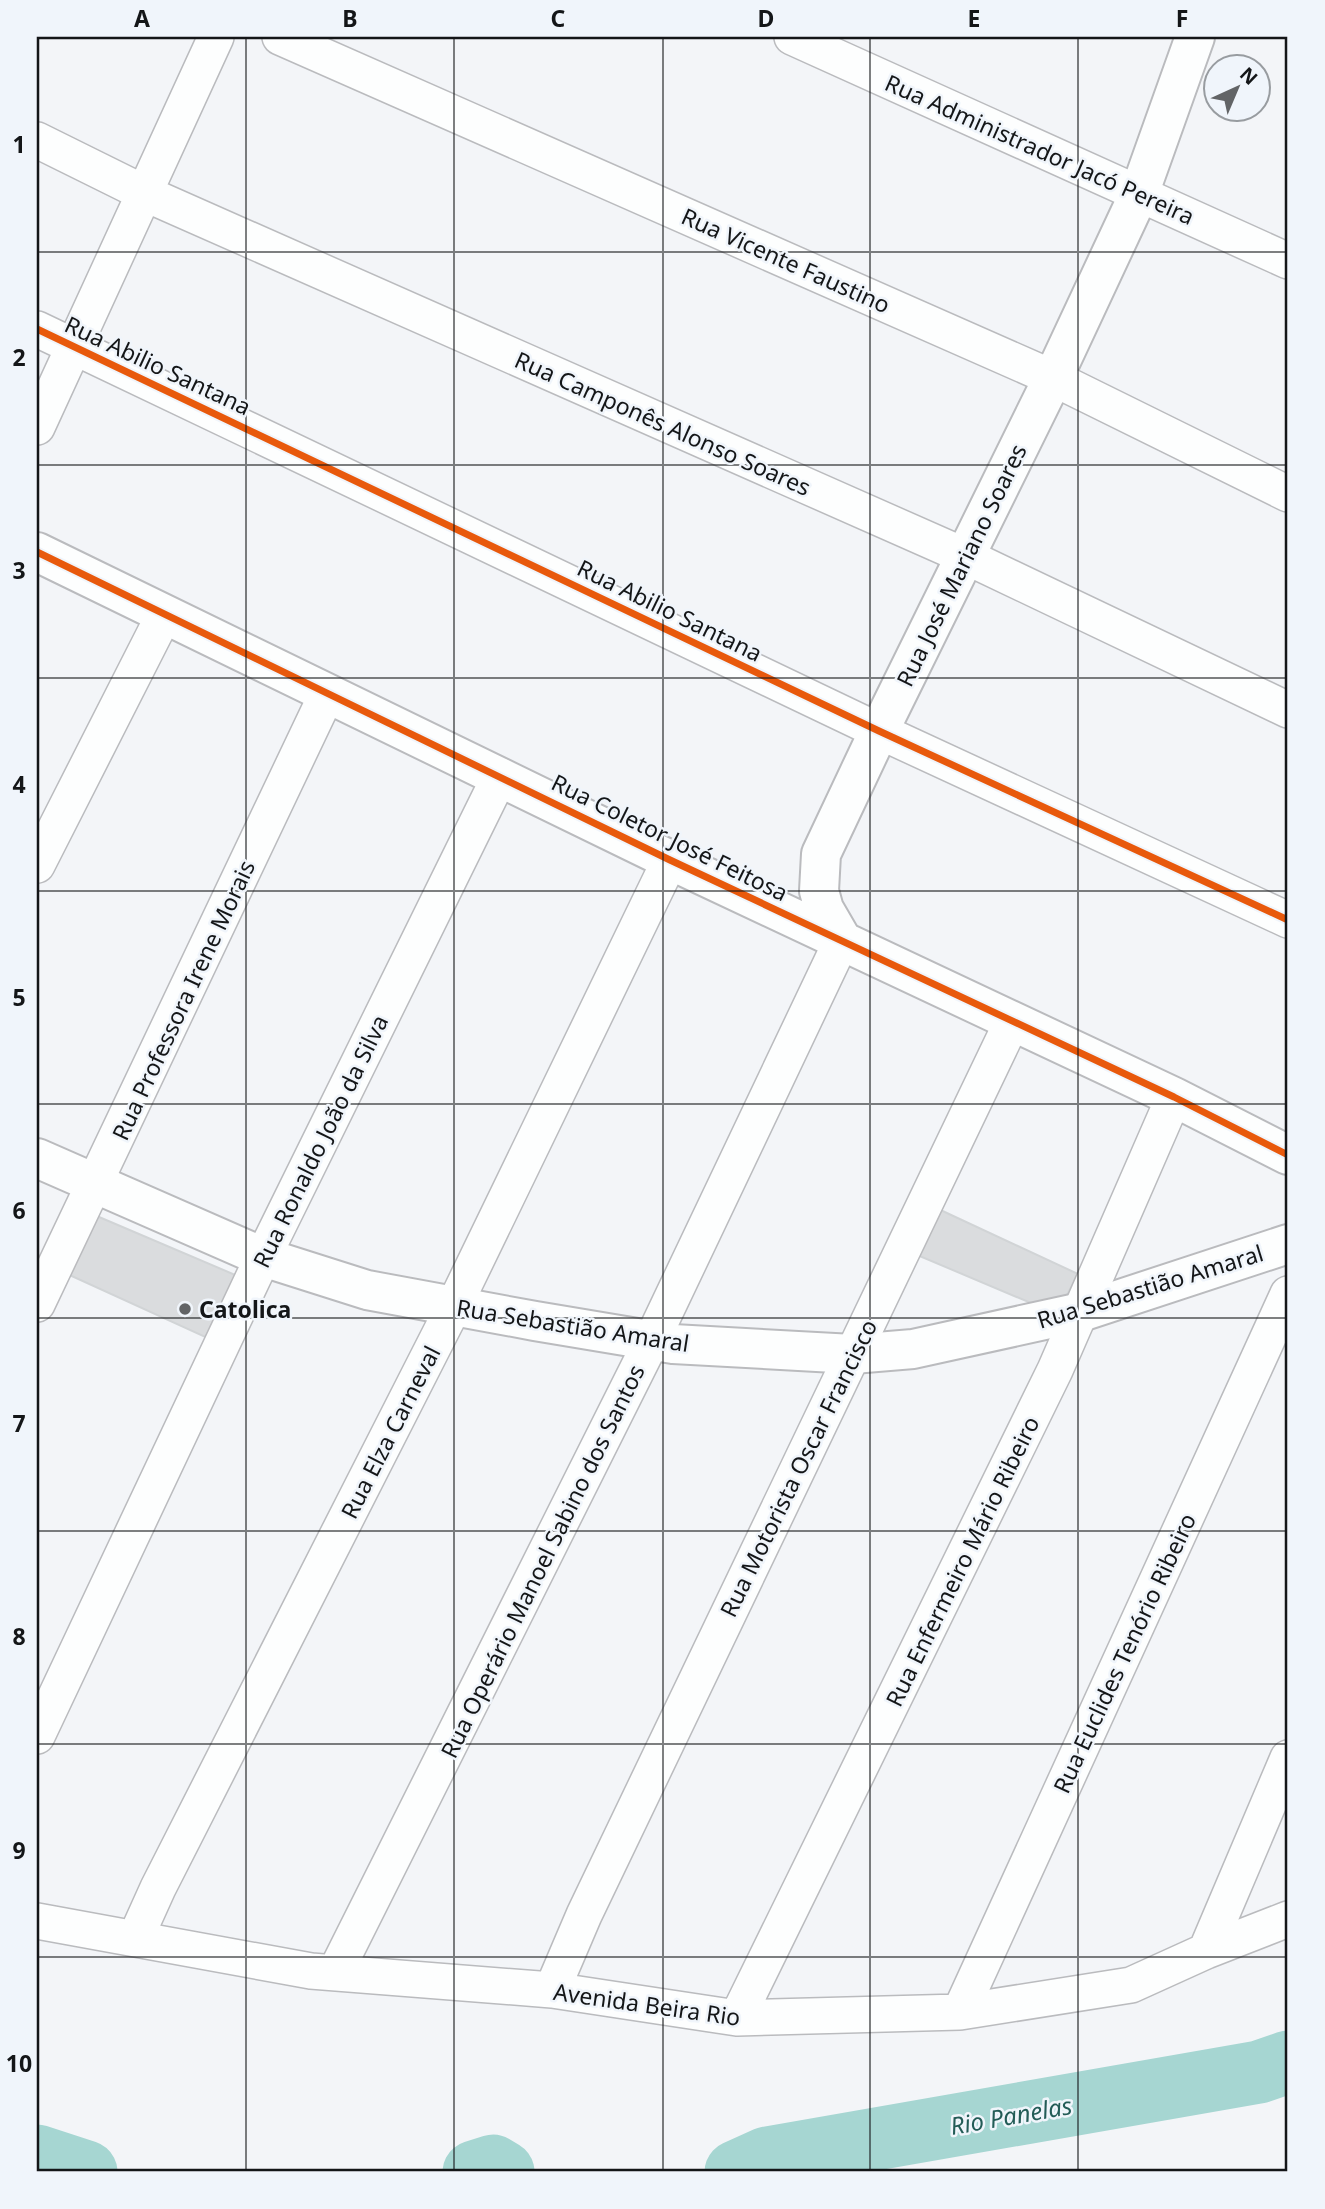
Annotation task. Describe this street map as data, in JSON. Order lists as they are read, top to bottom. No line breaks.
{"streets":{"street":["Rua Administrador Jacó Pereira","Rua Vicente Faustino","Rua Abilio Santana","Rua Camponês Alonso Soares","Rua José Mariano Soares","Rua Coletor José Feitosa","Rua Professora Irene Morais","Rua Ronaldo João da Silva","Rua Sebastião Amaral","Rua Elza Carneval","Rua Motorista Oscar Francisco","Rua Operário Manoel Sabino dos Santos","Rua Enfermeiro Mário Ribeiro","Rua Euclides Tenório Ribeiro","Avenida Beira Rio"]},"crossings":[["Rua Administrador Jacó Pereira","Rua José Mariano Soares"],["Rua Vicente Faustino","Rua José Mariano Soares"],["Rua Abilio Santana","Rua José Mariano Soares"],["Rua Camponês Alonso Soares","Rua José Mariano Soares"],["Rua José Mariano Soares","Rua Coletor José Feitosa"],["Rua José Mariano Soares","Rua Operário Manoel Sabino dos Santos"],["Rua Coletor José Feitosa","Rua Professora Irene Morais"],["Rua Coletor José Feitosa","Rua Ronaldo João da Silva"],["Rua Coletor José Feitosa","Rua Elza Carneval"],["Rua Coletor José Feitosa","Rua Motorista Oscar Francisco"],["Rua Coletor José Feitosa","Rua Operário Manoel Sabino dos Santos"],["Rua Coletor José Feitosa","Rua Enfermeiro Mário Ribeiro"],["Rua Professora Irene Morais","Rua Sebastião Amaral"],["Rua Ronaldo João da Silva","Rua Sebastião Amaral"],["Rua Sebastião Amaral","Rua Elza Carneval"],["Rua Sebastião Amaral","Rua Motorista Oscar Francisco"],["Rua Sebastião Amaral","Rua Operário Manoel Sabino dos Santos"],["Rua Sebastião Amaral","Rua Enfermeiro Mário Ribeiro"],["Rua Elza Carneval","Avenida Beira Rio"],["Rua Motorista Oscar Francisco","Avenida Beira Rio"],["Rua Operário Manoel Sabino dos Santos","Avenida Beira Rio"],["Rua Enfermeiro Mário Ribeiro","Avenida Beira Rio"],["Rua Euclides Tenório Ribeiro","Avenida Beira Rio"]],"water":["Rio Panelas"],"places":["Catolica"],"north":"top right","grid":{"columns":["A","B","C","D","E","F"],"rows":["1","2","3","4","5","6","7","8","9","10"]}}
